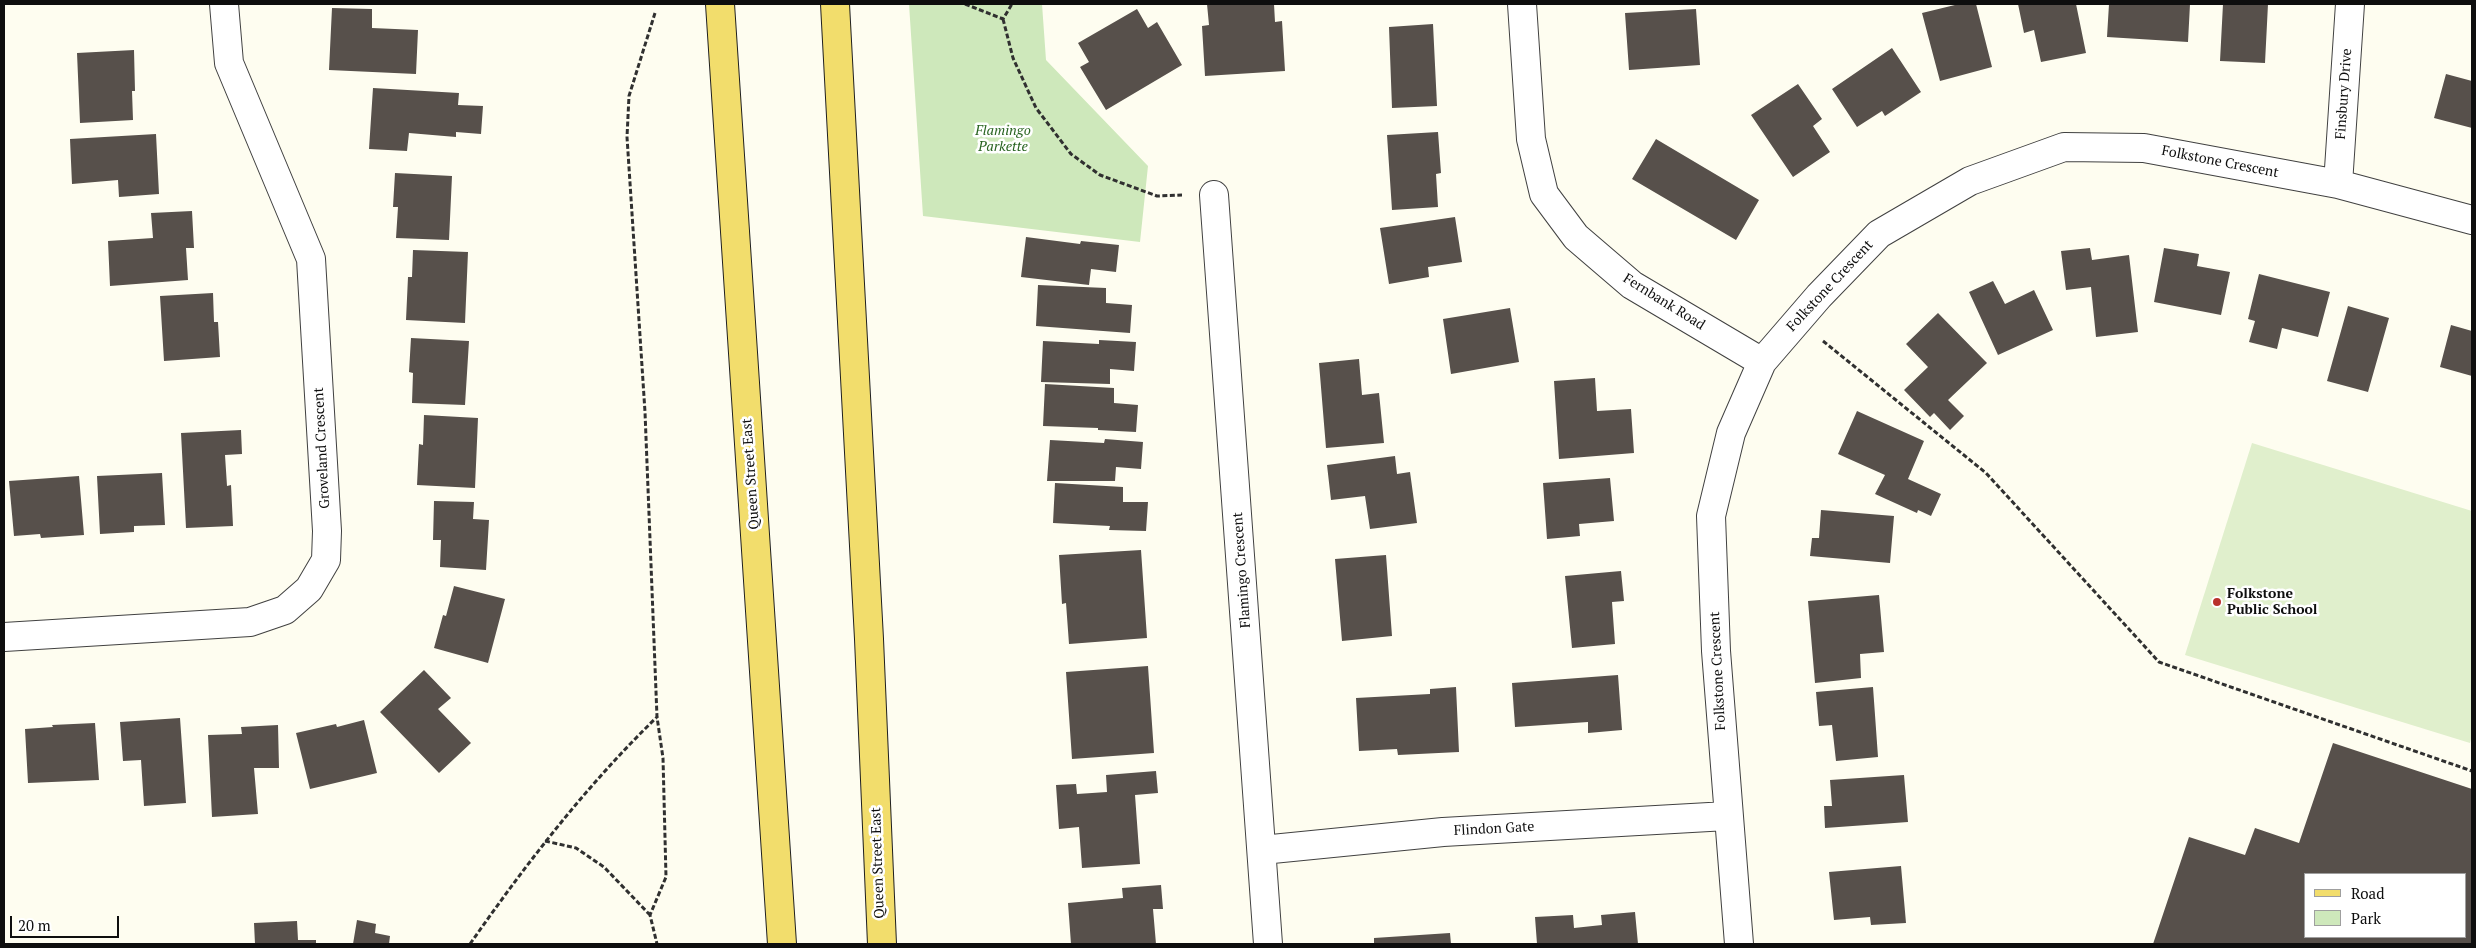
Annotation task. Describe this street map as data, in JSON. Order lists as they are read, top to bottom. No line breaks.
{"streets":{"main road":["Queen Street East"],"street":["Finsbury Drive","Folkstone Crescent","Fernbank Road","Groveland Crescent","Flamingo Crescent","Flindon Gate"]},"crossings":[["Finsbury Drive","Folkstone Crescent"],["Folkstone Crescent","Fernbank Road"],["Folkstone Crescent","Flindon Gate"],["Flamingo Crescent","Flindon Gate"]],"parks":["Flamingo Parkette"],"places":["Folkstone Public School"],"legend":["Road","Park"],"scale_bar":"20 m"}
